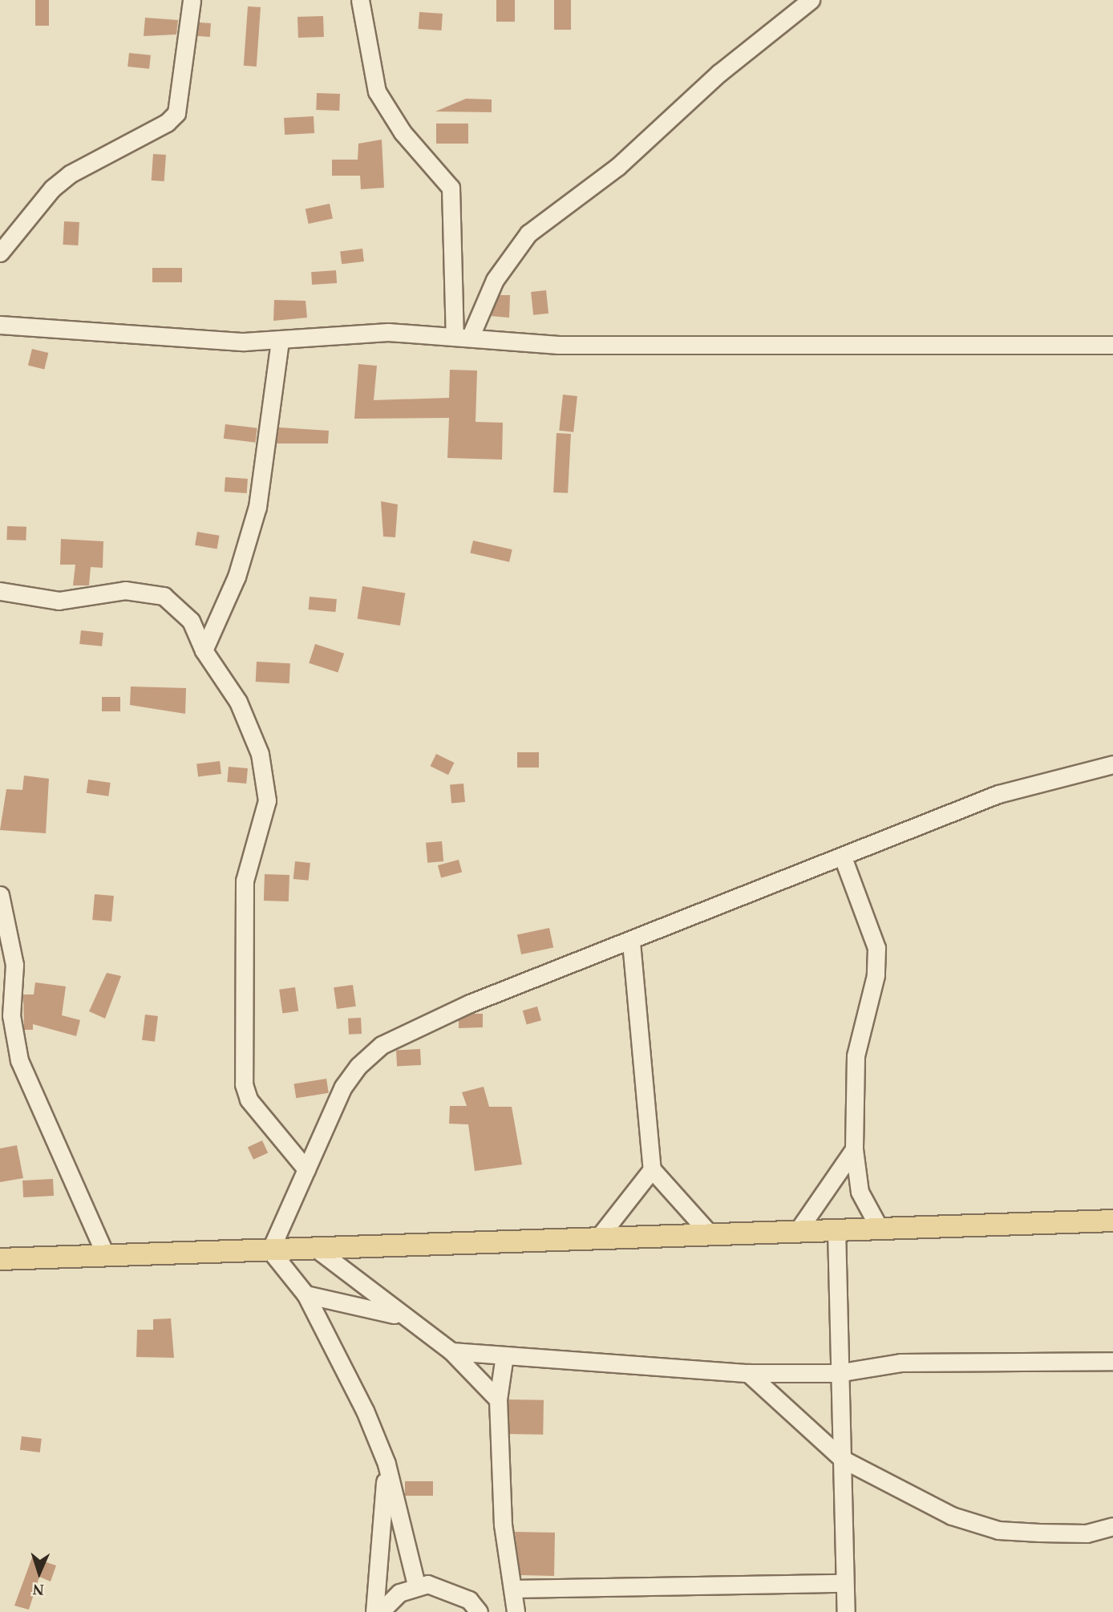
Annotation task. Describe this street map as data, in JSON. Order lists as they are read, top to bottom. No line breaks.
{"north":"bottom"}
